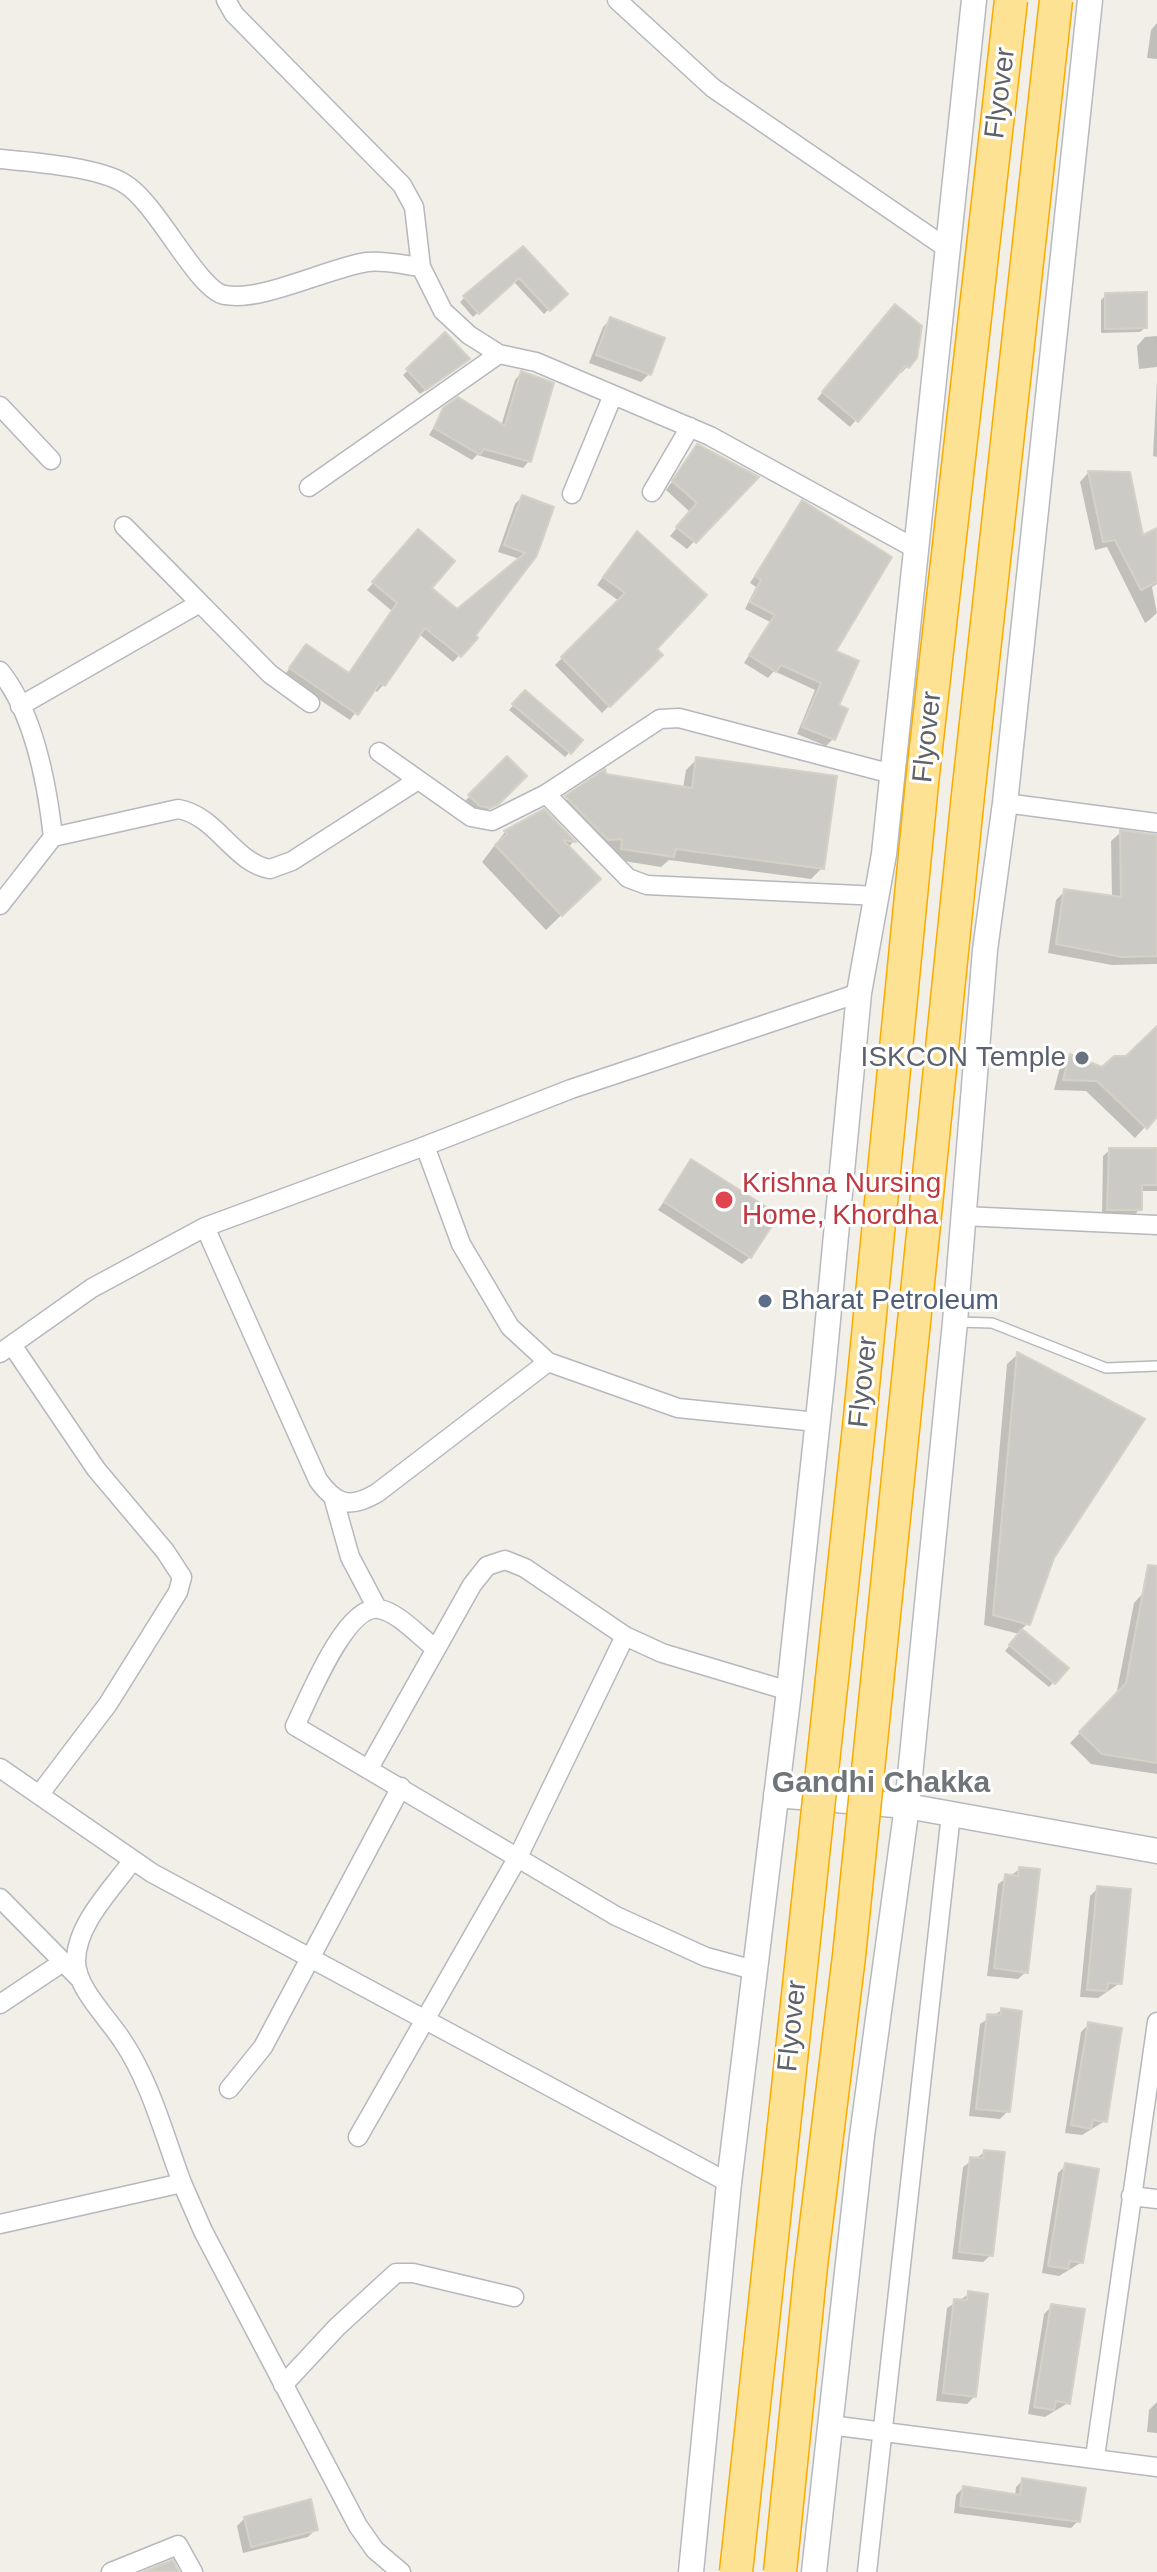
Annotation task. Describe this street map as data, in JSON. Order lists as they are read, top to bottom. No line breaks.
{"streets":{"highway":["Flyover"]},"districts":["Gandhi Chakka"],"places":["ISKCON Temple","Krishna Nursing Home, Khordha","Bharat Petroleum"]}
